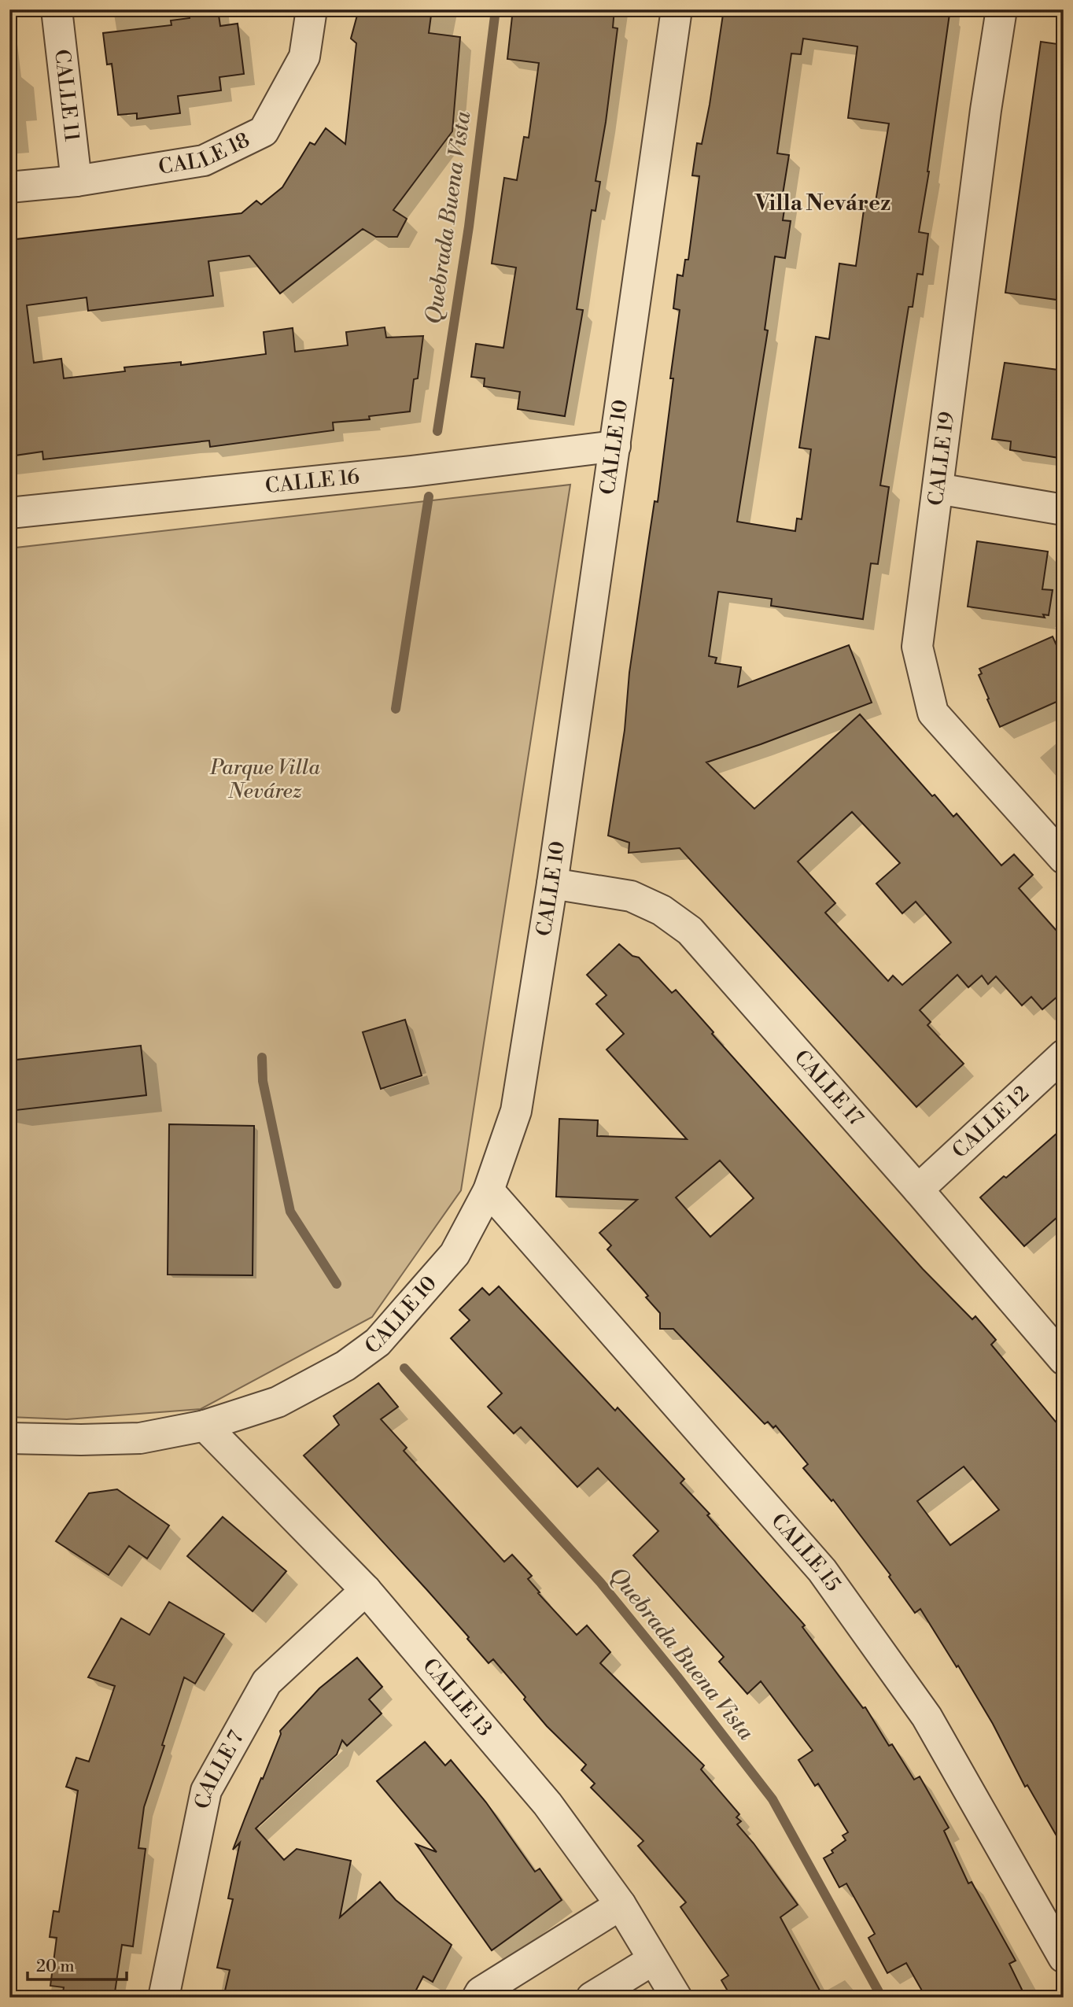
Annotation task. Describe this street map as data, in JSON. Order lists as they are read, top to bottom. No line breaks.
{"streets":{"street":["CALLE 11","CALLE 18","CALLE 10","CALLE 19","CALLE 16","CALLE 17","CALLE 12","CALLE 15","CALLE 13","CALLE 7"]},"crossings":[["CALLE 11","CALLE 18"],["CALLE 10","CALLE 16"],["CALLE 10","CALLE 17"],["CALLE 10","CALLE 15"],["CALLE 10","CALLE 13"],["CALLE 17","CALLE 12"],["CALLE 13","CALLE 7"]],"districts":["Villa Nevárez"],"water":["Quebrada Buena Vista"],"parks":["Parque Villa Nevárez"],"scale_bar":"20 m"}
